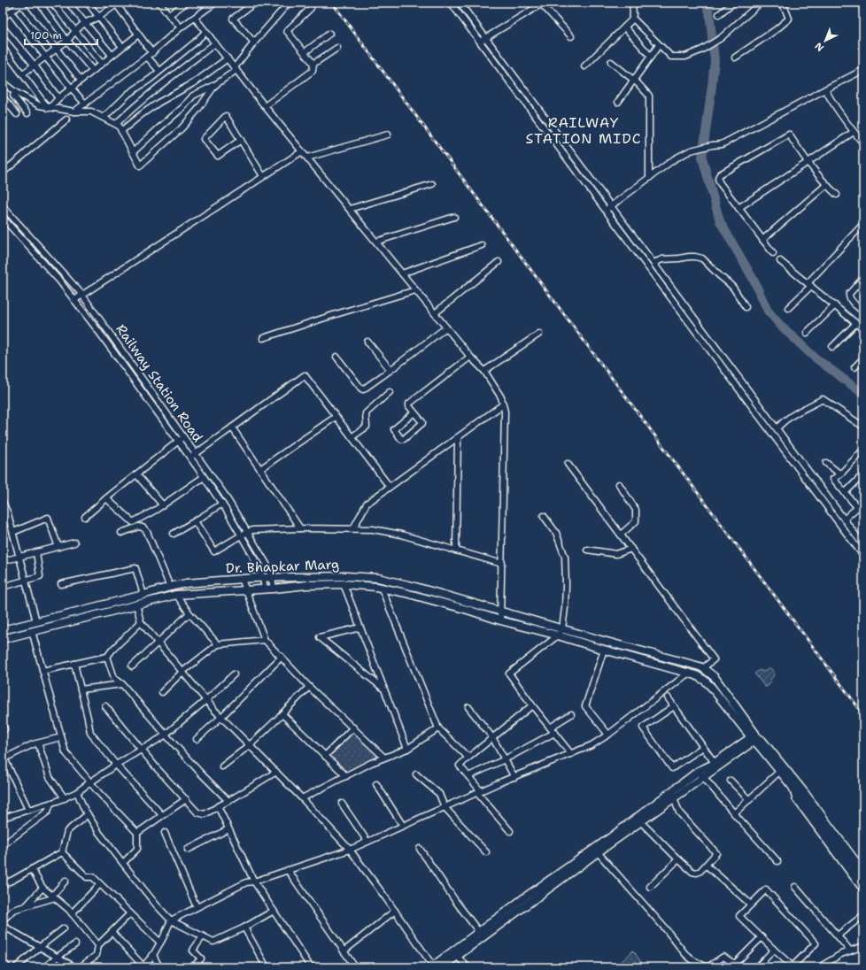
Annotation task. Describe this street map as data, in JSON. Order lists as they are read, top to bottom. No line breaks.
{"streets":{"main road":["Dr. Bhapkar Marg"],"street":["Railway Station Road"]},"crossings":[["Railway Station Road","Dr. Bhapkar Marg"]],"districts":["RAILWAY STATION MIDC"],"scale_bar":"100 m","north":"bottom left"}
